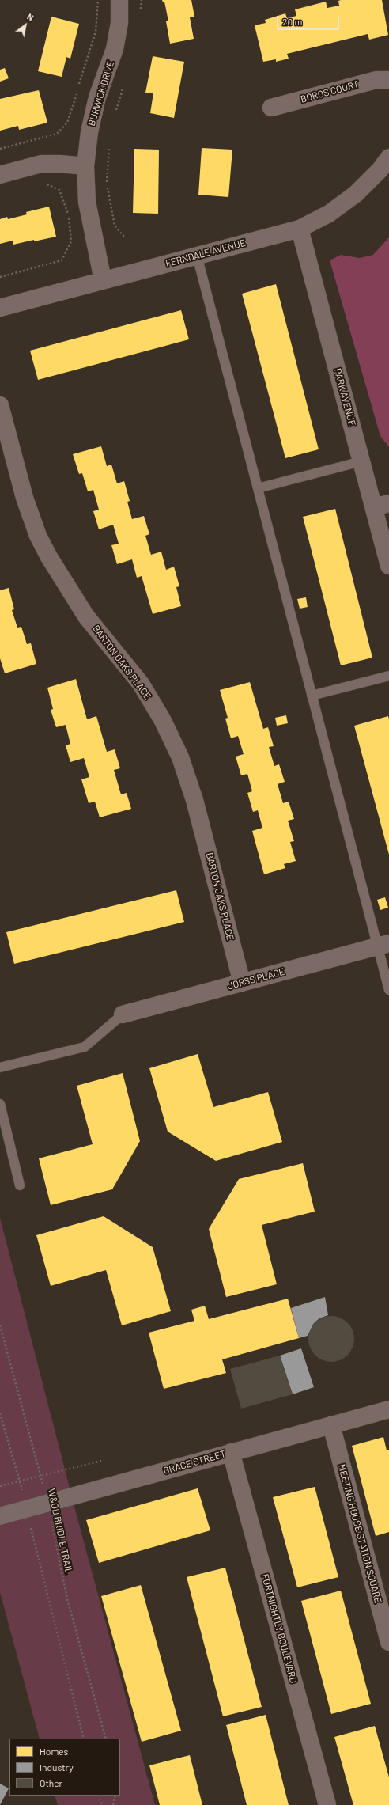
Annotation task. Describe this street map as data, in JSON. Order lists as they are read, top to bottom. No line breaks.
{"streets":{"street":["BOROS COURT","BURWICK DRIVE","FERNDALE AVENUE","PARK AVENUE","BARTON OAKS PLACE","JORSS PLACE","GRACE STREET","MEETING HOUSE STATION SQUARE","FORTNIGHTLY BOULEVARD"],"path":["W&OD BRIDLE TRAIL"]},"crossings":[["BURWICK DRIVE","FERNDALE AVENUE"],["FERNDALE AVENUE","PARK AVENUE"],["BARTON OAKS PLACE","JORSS PLACE"],["GRACE STREET","W&OD BRIDLE TRAIL"],["GRACE STREET","MEETING HOUSE STATION SQUARE"],["GRACE STREET","FORTNIGHTLY BOULEVARD"]],"legend":["Homes","Industry","Other"],"scale_bar":"20 m","north":"top right"}
